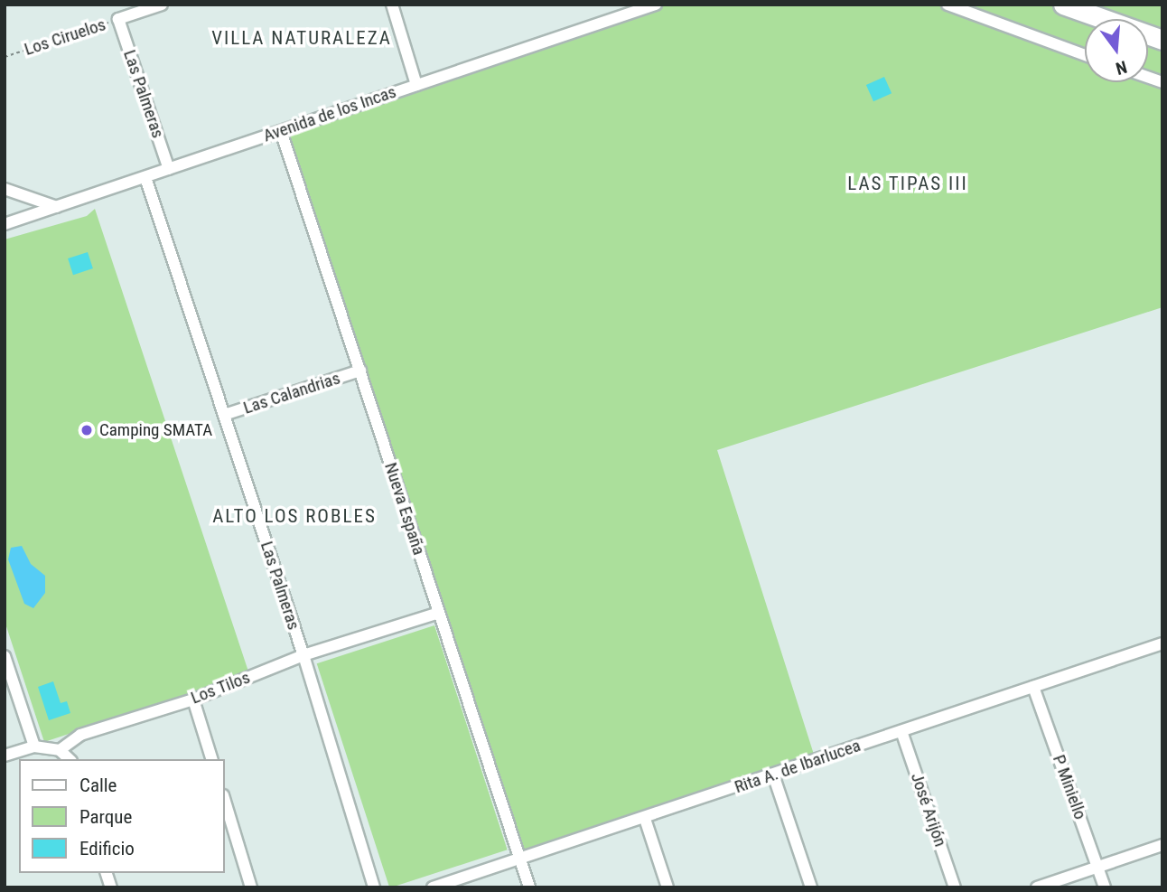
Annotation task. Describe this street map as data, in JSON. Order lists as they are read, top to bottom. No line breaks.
{"streets":{"street":["Los Ciruelos","Las Palmeras","Avenida de los Incas","Las Calandrias","Nueva España","Los Tilos","Rita A. de Ibarlucea","P Miniello","José Arijón"]},"crossings":[["Los Ciruelos","Las Palmeras"],["Las Palmeras","Avenida de los Incas"],["Las Palmeras","Las Calandrias"],["Las Palmeras","Los Tilos"],["Avenida de los Incas","Nueva España"],["Las Calandrias","Nueva España"],["Nueva España","Los Tilos"],["Nueva España","Rita A. de Ibarlucea"],["Rita A. de Ibarlucea","P Miniello"],["Rita A. de Ibarlucea","José Arijón"]],"districts":["VILLA NATURALEZA","LAS TIPAS III","ALTO LOS ROBLES"],"places":["Camping SMATA"],"legend":["Calle","Parque","Edificio"],"north":"bottom"}
